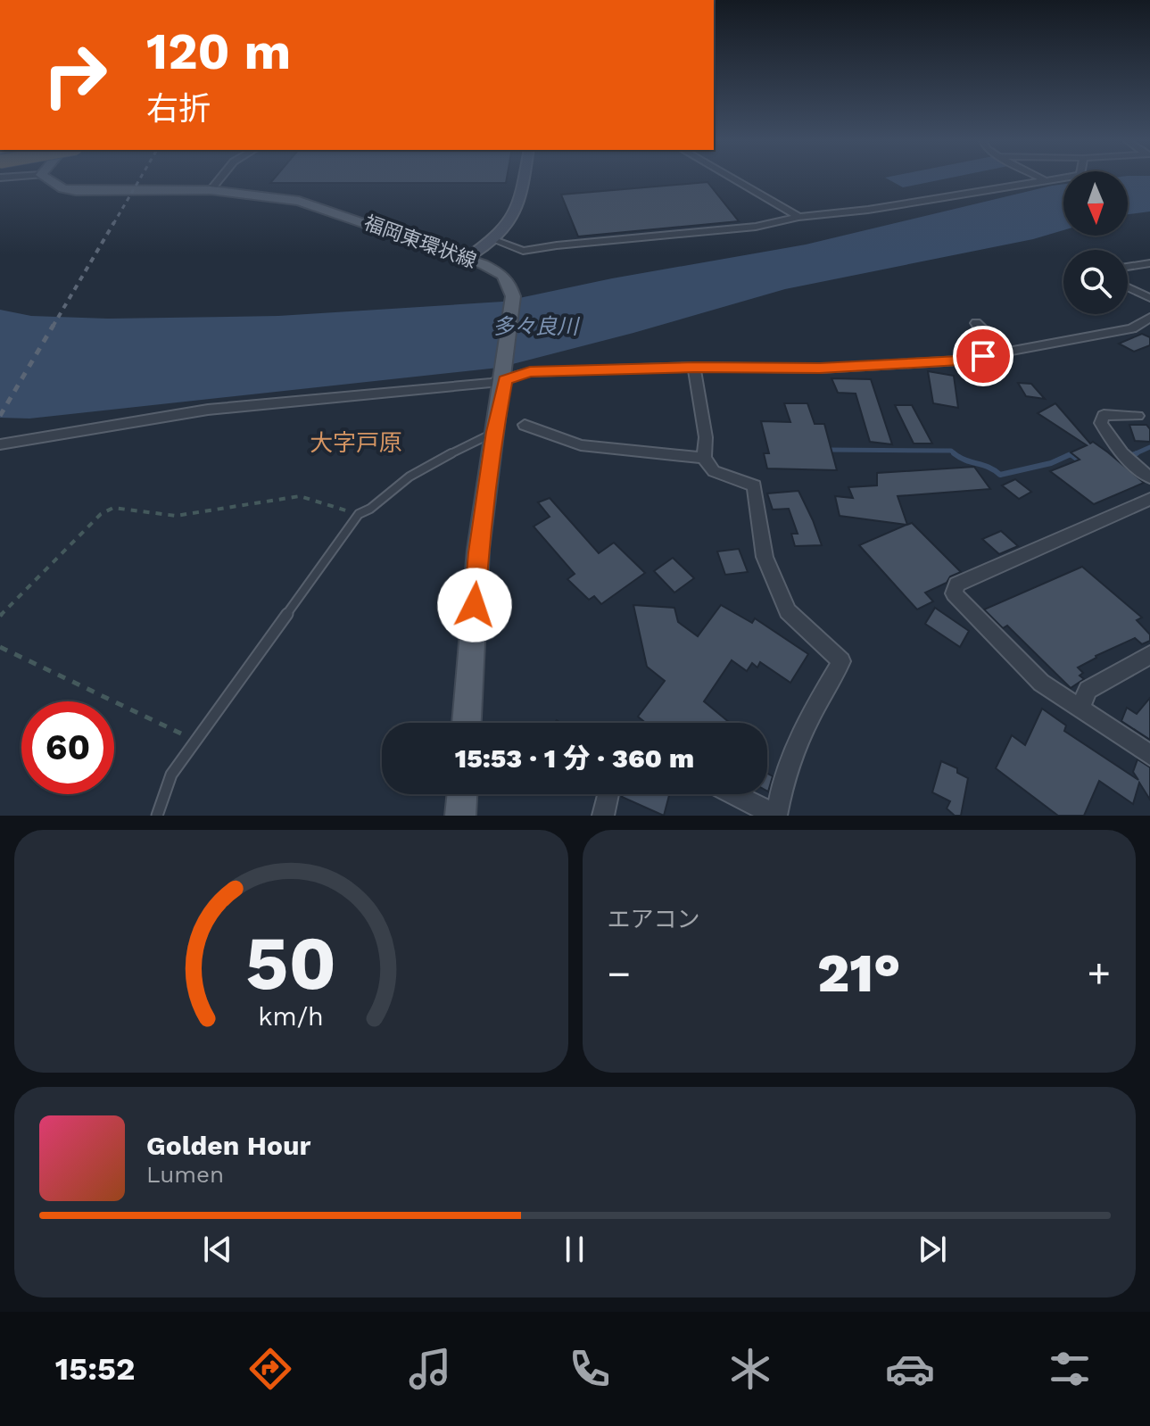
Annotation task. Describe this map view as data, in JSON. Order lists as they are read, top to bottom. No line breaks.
{"streets":{"main road":["福岡東環状線"]},"districts":["大字戸原"],"water":["多々良川"],"north":"bottom","page":{"turn":["120 m","右折"],"limit":"60","trip":"15:53 · 1 分 · 360 m","tile":"エアコン","heat":["−","21°","+"],"song":["Golden Hour","Lumen"],"tabs":"15:52","gauge":["50","km/h"]}}
